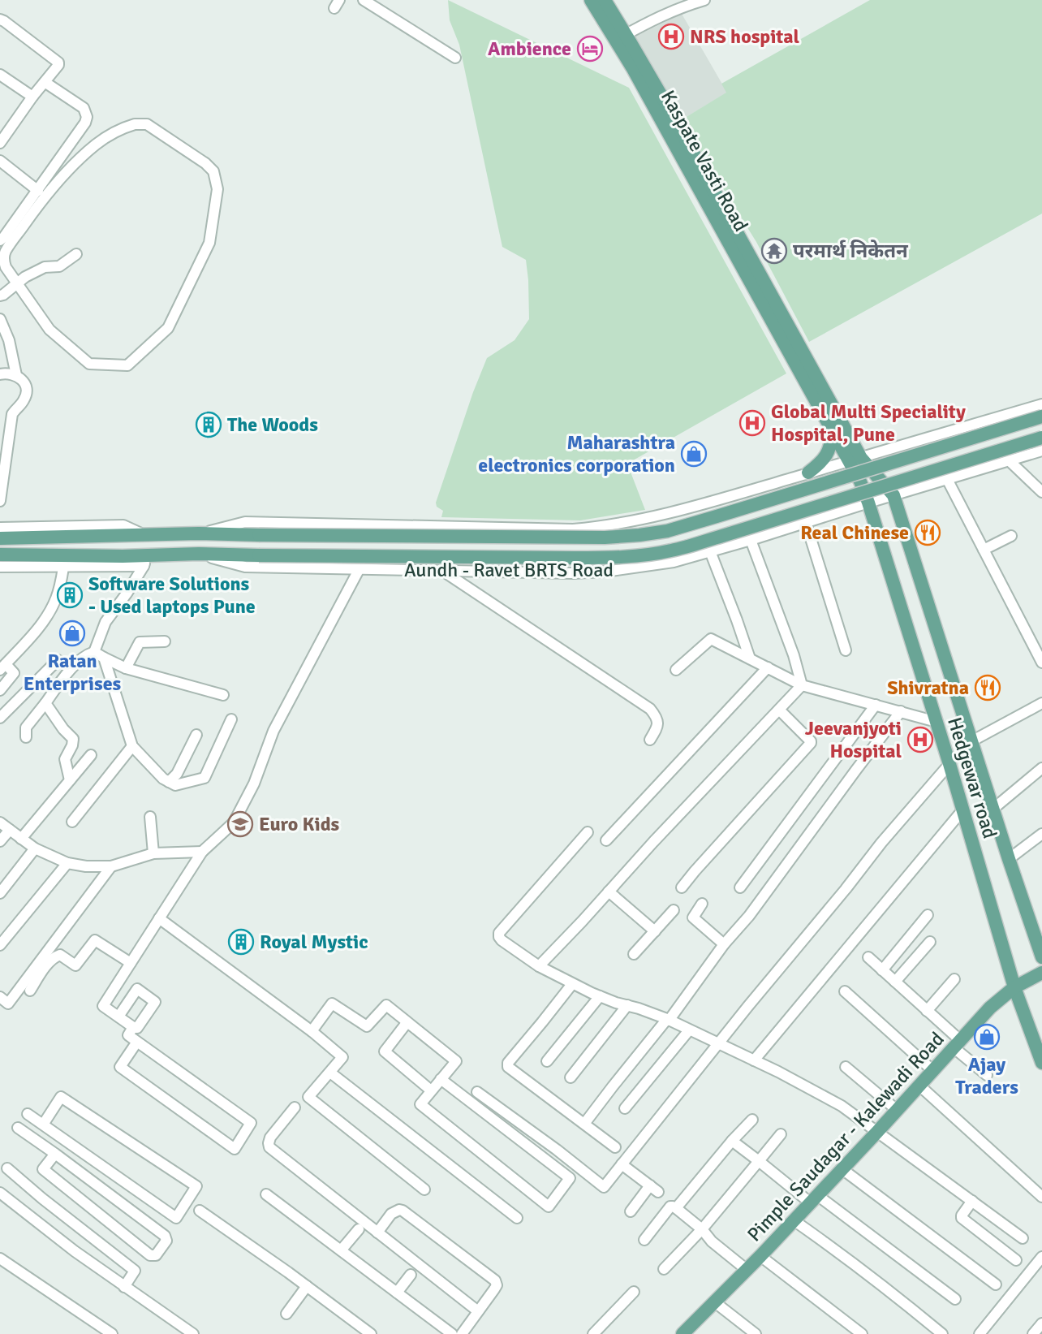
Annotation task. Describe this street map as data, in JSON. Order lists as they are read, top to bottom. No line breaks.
{"streets":{"main road":["Kaspate Vasti Road","Hedgewar road","Pimple Saudagar - Kalewadi Road"],"street":["Aundh - Ravet BRTS Road"]},"crossings":[["Kaspate Vasti Road","Aundh - Ravet BRTS Road"],["Kaspate Vasti Road","Hedgewar road"],["Aundh - Ravet BRTS Road","Hedgewar road"],["Hedgewar road","Pimple Saudagar - Kalewadi Road"]],"places":{"hospital":["NRS hospital","Global Multi Speciality Hospital, Pune","Jeevanjyoti Hospital"],"hotel":["Ambience"],"temple":["परमार्थ निकेतन"],"building":["The Woods","Software Solutions - Used laptops Pune","Royal Mystic"],"shop":["Maharashtra electronics corporation","Ratan Enterprises","Ajay Traders"],"restaurant":["Real Chinese","Shivratna"],"school or university":["Euro Kids"]}}
